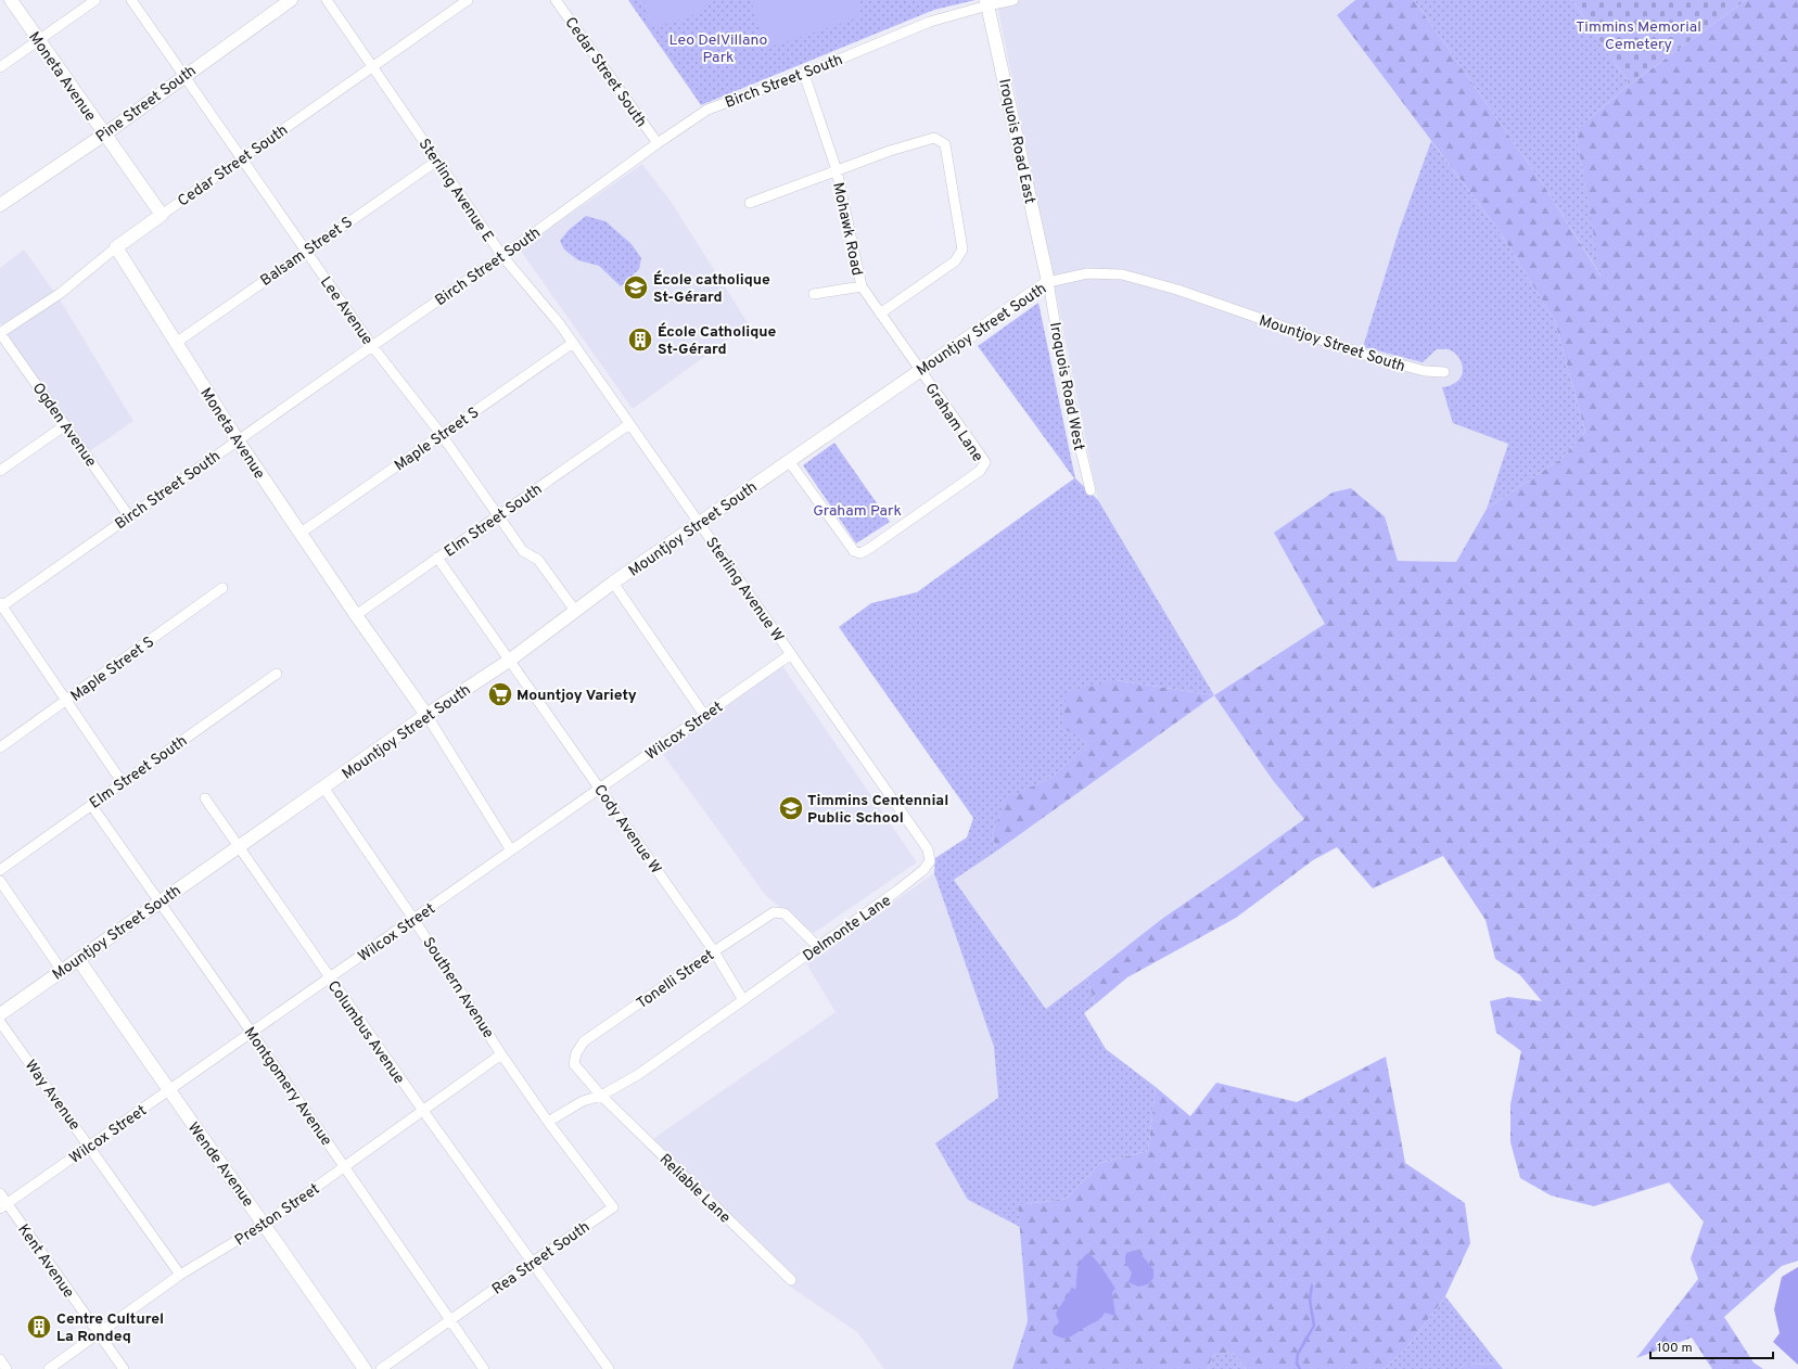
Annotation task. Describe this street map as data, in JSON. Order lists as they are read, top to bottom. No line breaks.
{"streets":{"street":["Cedar Street South","Moneta Avenue","Birch Street South","Pine Street South","Iroquois Road East","Sterling Avenue E","Mohawk Road","Balsam Street S","Lee Avenue","Mountjoy Street South","Iroquois Road West","Graham Lane","Ogden Avenue","Maple Street S","Elm Street South","Sterling Avenue W","Wilcox Street","Cody Avenue W","Delmonte Lane","Tonelli Street","Southern Avenue","Columbus Avenue","Montgomery Avenue","Way Avenue","Wende Avenue","Reliable Lane","Preston Street","Rea Street South","Kent Avenue"]},"crossings":[["Cedar Street South","Moneta Avenue"],["Cedar Street South","Birch Street South"],["Cedar Street South","Sterling Avenue E"],["Cedar Street South","Lee Avenue"],["Cedar Street South","Ogden Avenue"],["Moneta Avenue","Birch Street South"],["Moneta Avenue","Pine Street South"],["Moneta Avenue","Balsam Street S"],["Moneta Avenue","Mountjoy Street South"],["Moneta Avenue","Maple Street S"],["Moneta Avenue","Elm Street South"],["Birch Street South","Iroquois Road East"],["Birch Street South","Sterling Avenue E"],["Birch Street South","Mohawk Road"],["Birch Street South","Lee Avenue"],["Birch Street South","Ogden Avenue"],["Pine Street South","Lee Avenue"],["Iroquois Road East","Mountjoy Street South"],["Iroquois Road East","Iroquois Road West"],["Sterling Avenue E","Balsam Street S"],["Sterling Avenue E","Mountjoy Street South"],["Sterling Avenue E","Maple Street S"],["Sterling Avenue E","Elm Street South"],["Sterling Avenue E","Sterling Avenue W"],["Mohawk Road","Mountjoy Street South"],["Mohawk Road","Graham Lane"],["Balsam Street S","Lee Avenue"],["Lee Avenue","Mountjoy Street South"],["Lee Avenue","Maple Street S"],["Lee Avenue","Elm Street South"],["Mountjoy Street South","Iroquois Road West"],["Mountjoy Street South","Graham Lane"],["Mountjoy Street South","Sterling Avenue W"],["Mountjoy Street South","Cody Avenue W"],["Mountjoy Street South","Southern Avenue"],["Mountjoy Street South","Columbus Avenue"],["Mountjoy Street South","Montgomery Avenue"],["Mountjoy Street South","Wende Avenue"],["Elm Street South","Cody Avenue W"],["Elm Street South","Montgomery Avenue"],["Sterling Avenue W","Wilcox Street"],["Sterling Avenue W","Delmonte Lane"],["Wilcox Street","Cody Avenue W"],["Wilcox Street","Delmonte Lane"],["Wilcox Street","Southern Avenue"],["Wilcox Street","Columbus Avenue"],["Wilcox Street","Montgomery Avenue"],["Wilcox Street","Way Avenue"],["Wilcox Street","Wende Avenue"],["Wilcox Street","Kent Avenue"],["Cody Avenue W","Delmonte Lane"],["Cody Avenue W","Tonelli Street"],["Delmonte Lane","Tonelli Street"],["Delmonte Lane","Southern Avenue"],["Delmonte Lane","Reliable Lane"],["Delmonte Lane","Rea Street South"],["Tonelli Street","Reliable Lane"],["Southern Avenue","Preston Street"],["Southern Avenue","Rea Street South"],["Columbus Avenue","Preston Street"],["Columbus Avenue","Rea Street South"],["Montgomery Avenue","Preston Street"],["Montgomery Avenue","Rea Street South"],["Way Avenue","Preston Street"],["Wende Avenue","Preston Street"],["Preston Street","Kent Avenue"]],"parks":["Timmins Memorial Cemetery","Leo DelVillano Park","Graham Park"],"places":{"school or university":["École catholique St-Gérard","Timmins Centennial Public School"],"building":["École Catholique St-Gérard","Centre Culturel La Rondeq"],"supermarket":["Mountjoy Variety"]},"scale_bar":"100 m"}
